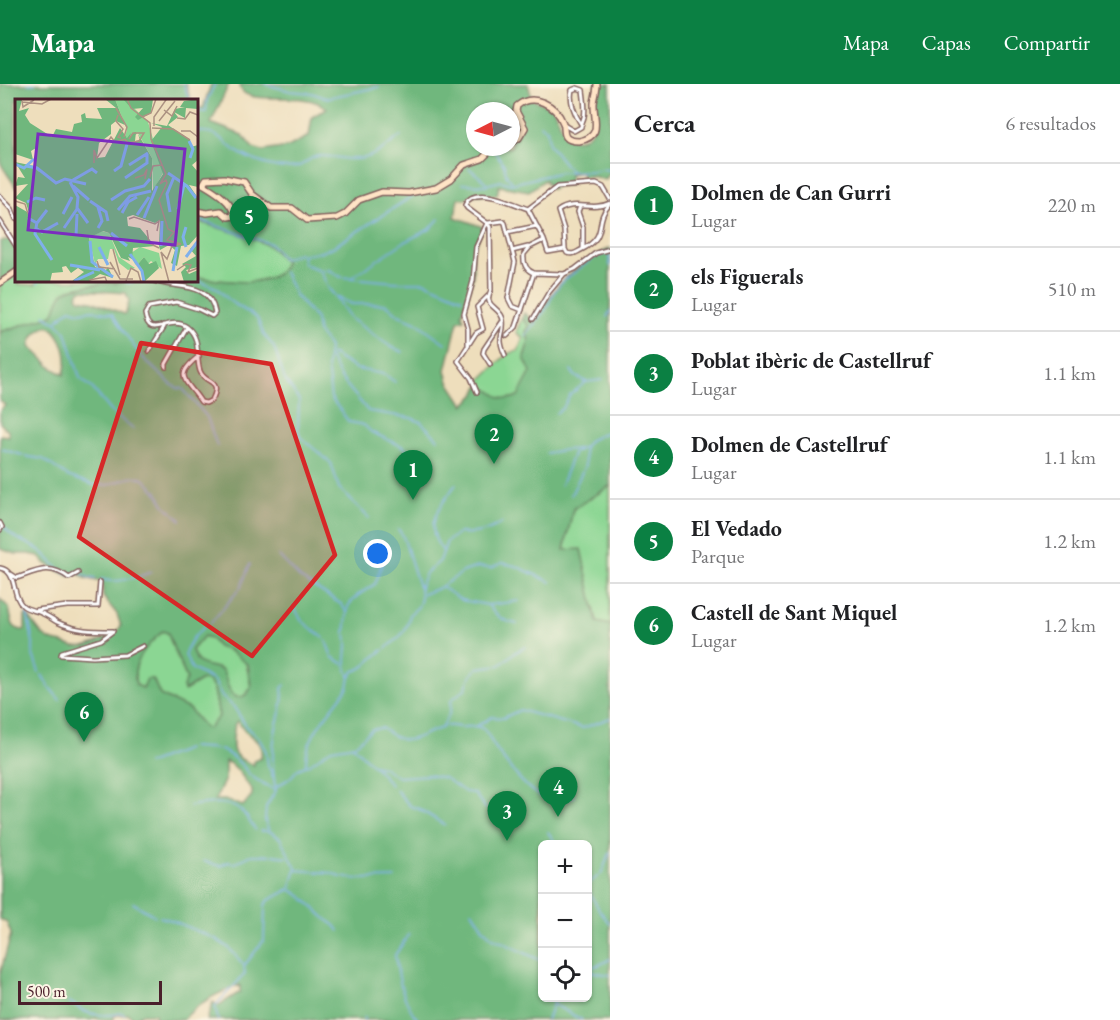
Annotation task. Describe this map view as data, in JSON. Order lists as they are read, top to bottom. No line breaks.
{"scale_bar":"500 m","north":"left","page":{"header":"Mapa","nav":["Mapa","Capas","Compartir"],"heading":["Cerca","6 resultados"],"list":[{"mark":"1","name":"Dolmen de Can Gurri","note":"Lugar","value":"220 m"},{"mark":"2","name":"els Figuerals","note":"Lugar","value":"510 m"},{"mark":"3","name":"Poblat ibèric de Castellruf","note":"Lugar","value":"1.1 km"},{"mark":"4","name":"Dolmen de Castellruf","note":"Lugar","value":"1.1 km"},{"mark":"5","name":"El Vedado","note":"Parque","value":"1.2 km"},{"mark":"6","name":"Castell de Sant Miquel","note":"Lugar","value":"1.2 km"}],"pins":["5","2","1","6","4","3"],"map_buttons":["+","−"],"scale":"500 m"}}
